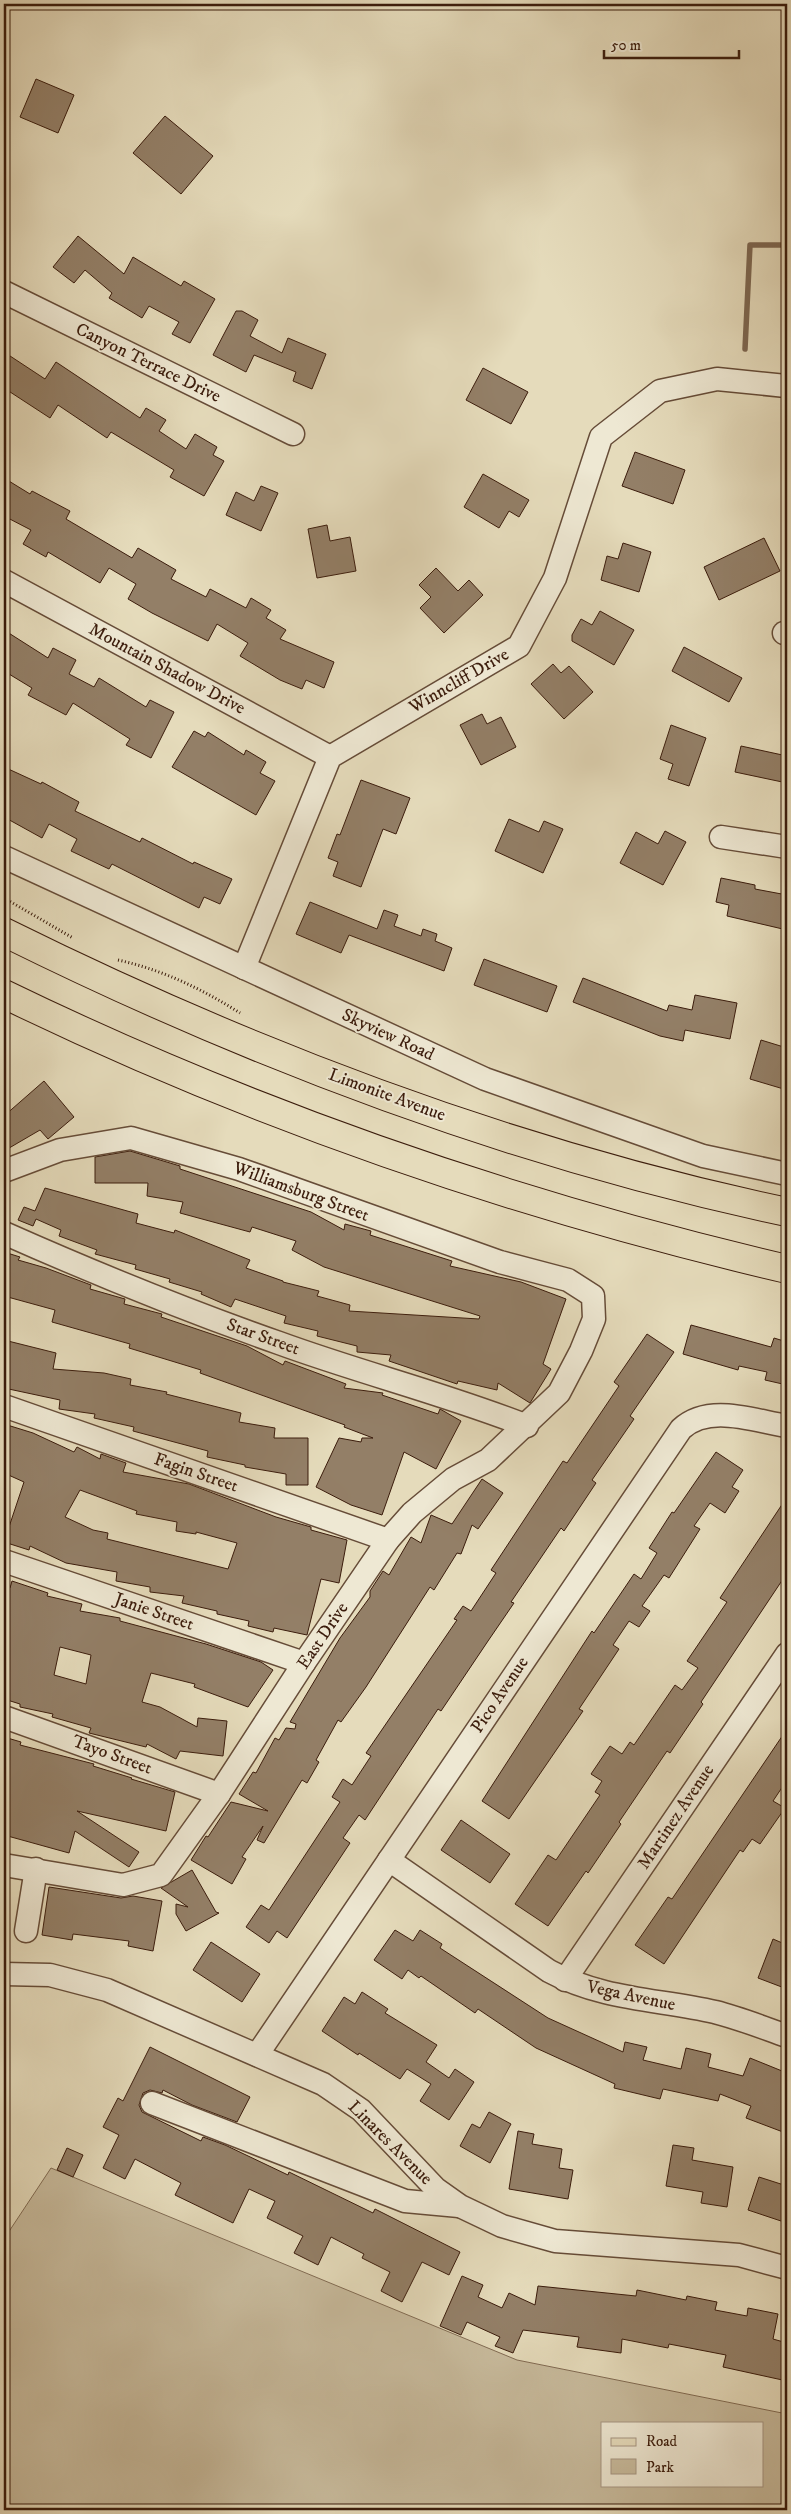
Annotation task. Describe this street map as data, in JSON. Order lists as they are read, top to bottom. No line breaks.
{"streets":{"main road":["Limonite Avenue"],"street":["Canyon Terrace Drive","Mountain Shadow Drive","Winncliff Drive","Skyview Road","Williamsburg Street","Star Street","Fagin Street","Janie Street","East Drive","Pico Avenue","Tayo Street","Martinez Avenue","Vega Avenue","Linares Avenue"]},"crossings":[["Mountain Shadow Drive","Winncliff Drive"],["Williamsburg Street","East Drive"],["Star Street","East Drive"],["Fagin Street","East Drive"],["Janie Street","East Drive"],["East Drive","Tayo Street"],["Pico Avenue","Vega Avenue"],["Pico Avenue","Linares Avenue"],["Martinez Avenue","Vega Avenue"]],"legend":["Road","Park"],"scale_bar":"50 m"}
